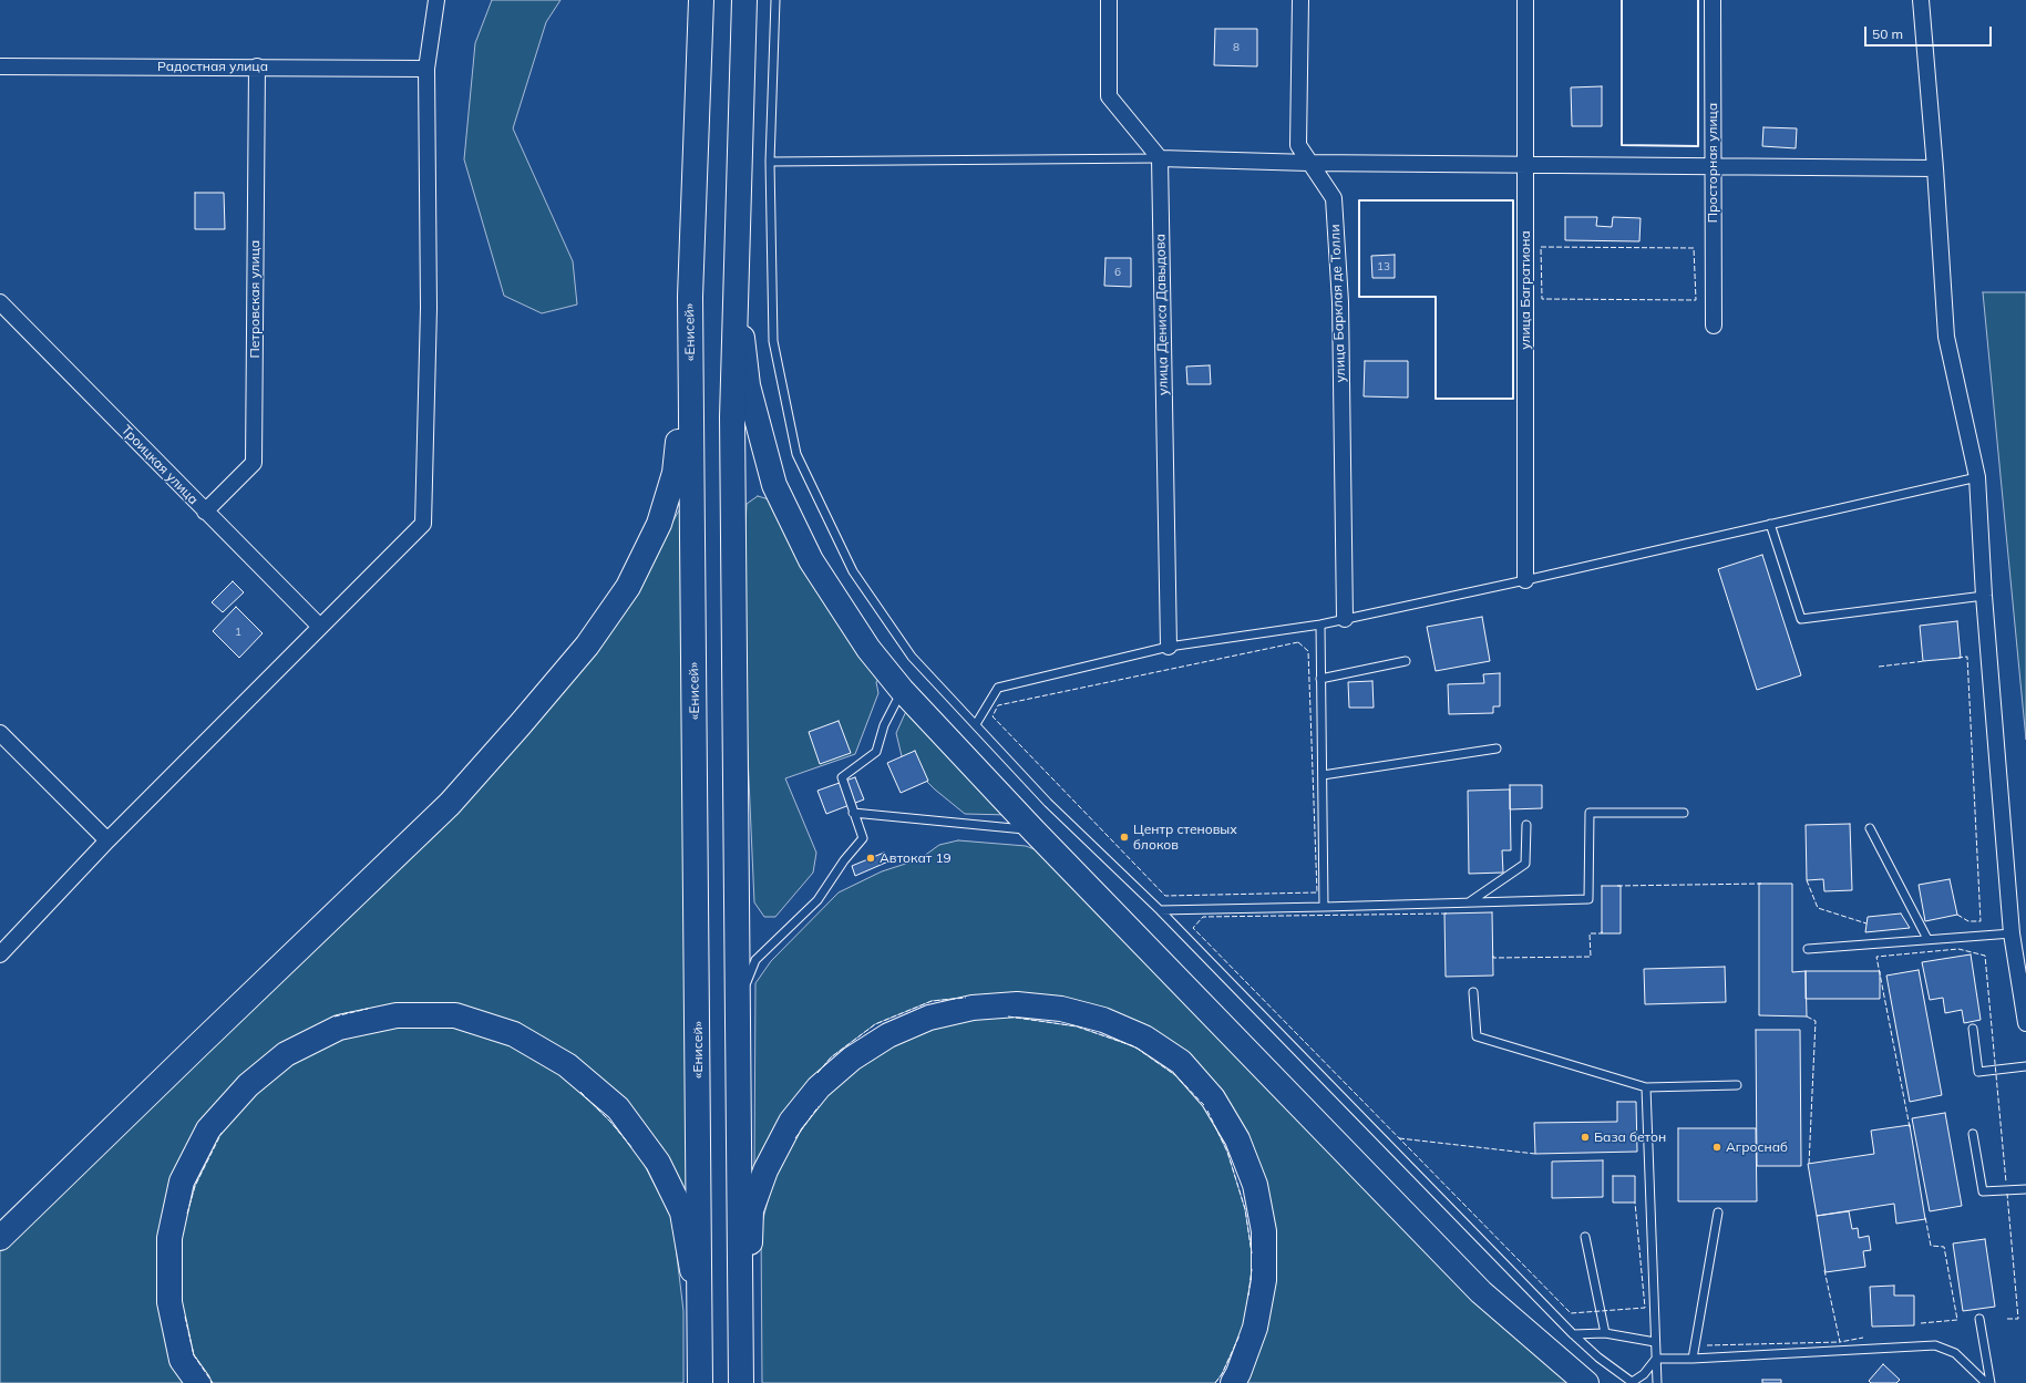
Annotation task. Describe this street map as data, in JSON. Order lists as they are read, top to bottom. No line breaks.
{"streets":{"main road":["«Енисей»"],"street":["Радостная улица","Просторная улица","улица Багратиона","Петровская улица","улица Барклая де Толли","улица Дениса Давыдова","Троицкая улица"]},"crossings":[["Радостная улица","Петровская улица"],["Петровская улица","Троицкая улица"]],"places":["Центр стеновых блоков","Автокат 19","База бетон","Агроснаб"],"house_numbers":["8","13","6","1"],"scale_bar":"50 m"}
